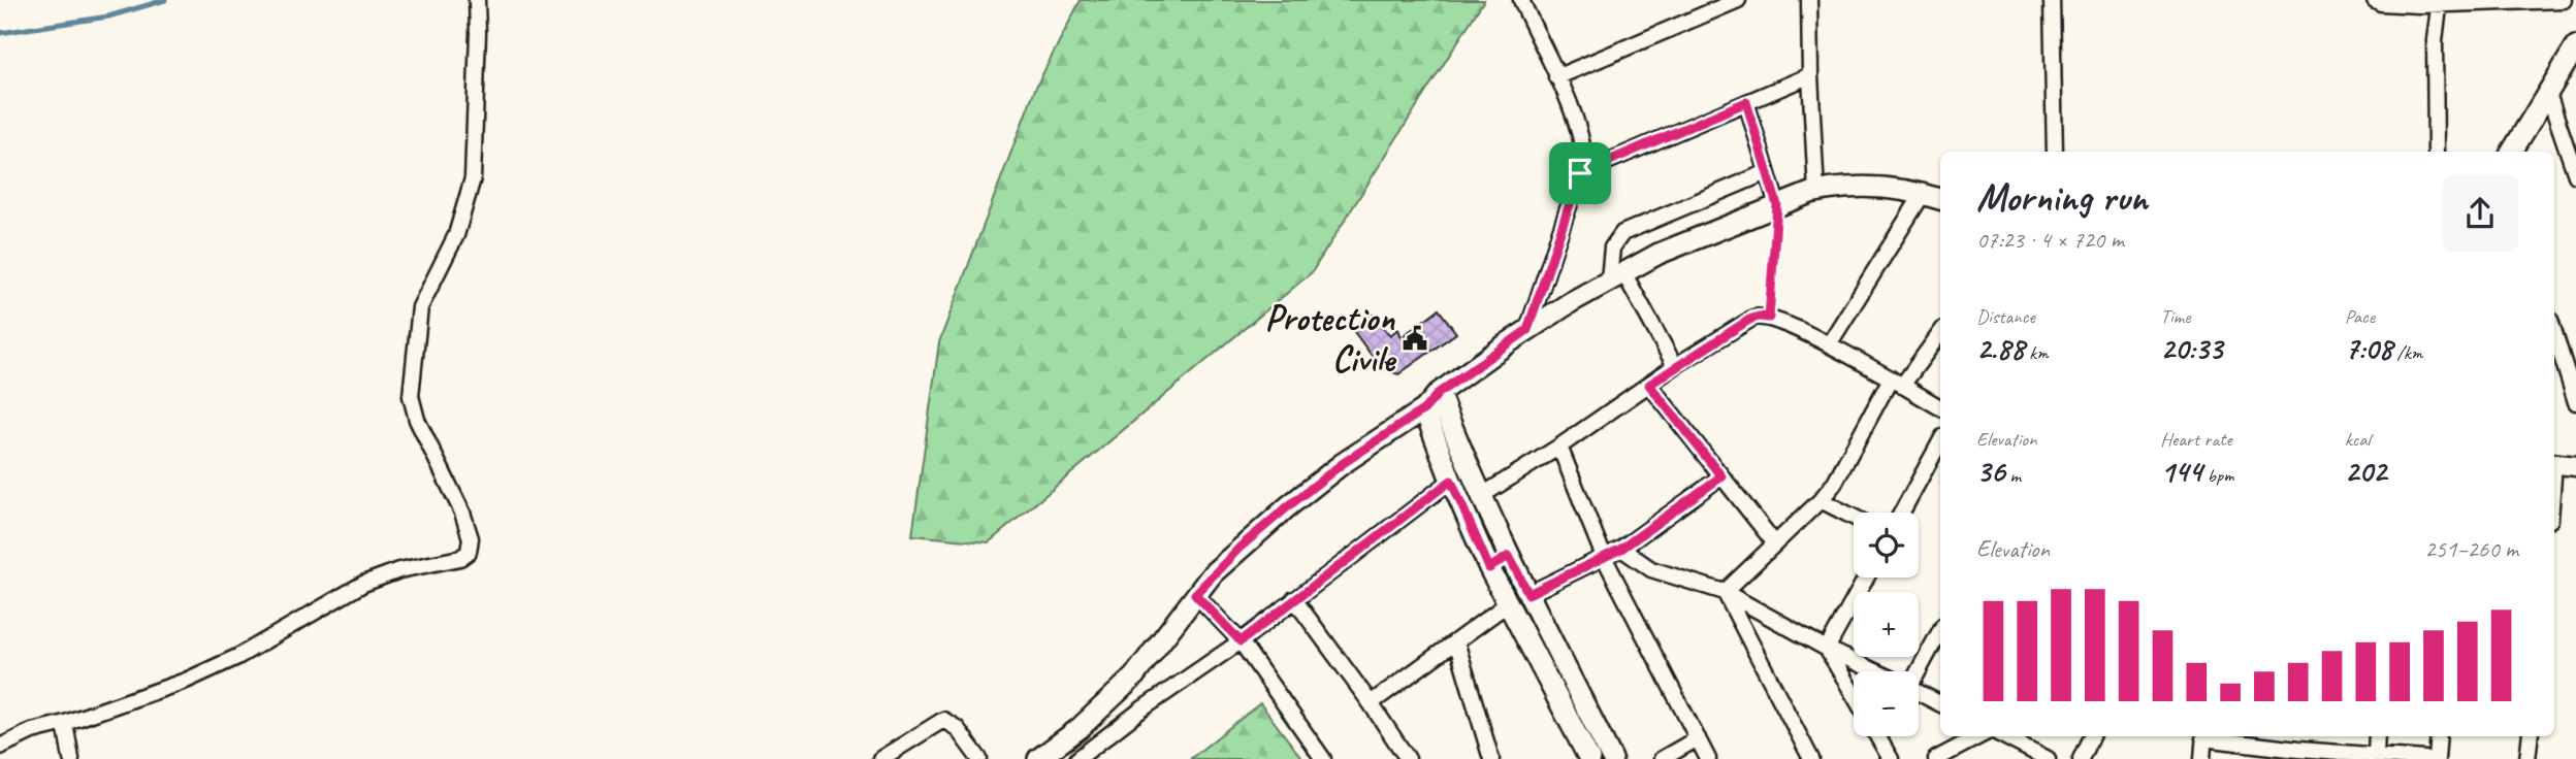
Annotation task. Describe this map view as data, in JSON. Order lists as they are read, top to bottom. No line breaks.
{"places":{"public building":["Protection Civile"]},"page":{"heading":["Morning run","07:23 · 4 × 720 m"],"stats":[["Distance","2.88 km"],["Time","20:33"],["Pace","7:08 /km"],["Elevation","36 m"],["Heart rate","144 bpm"],["kcal","202"]],"map_buttons":["+","−"],"chart":["Elevation","251–260 m"]}}
